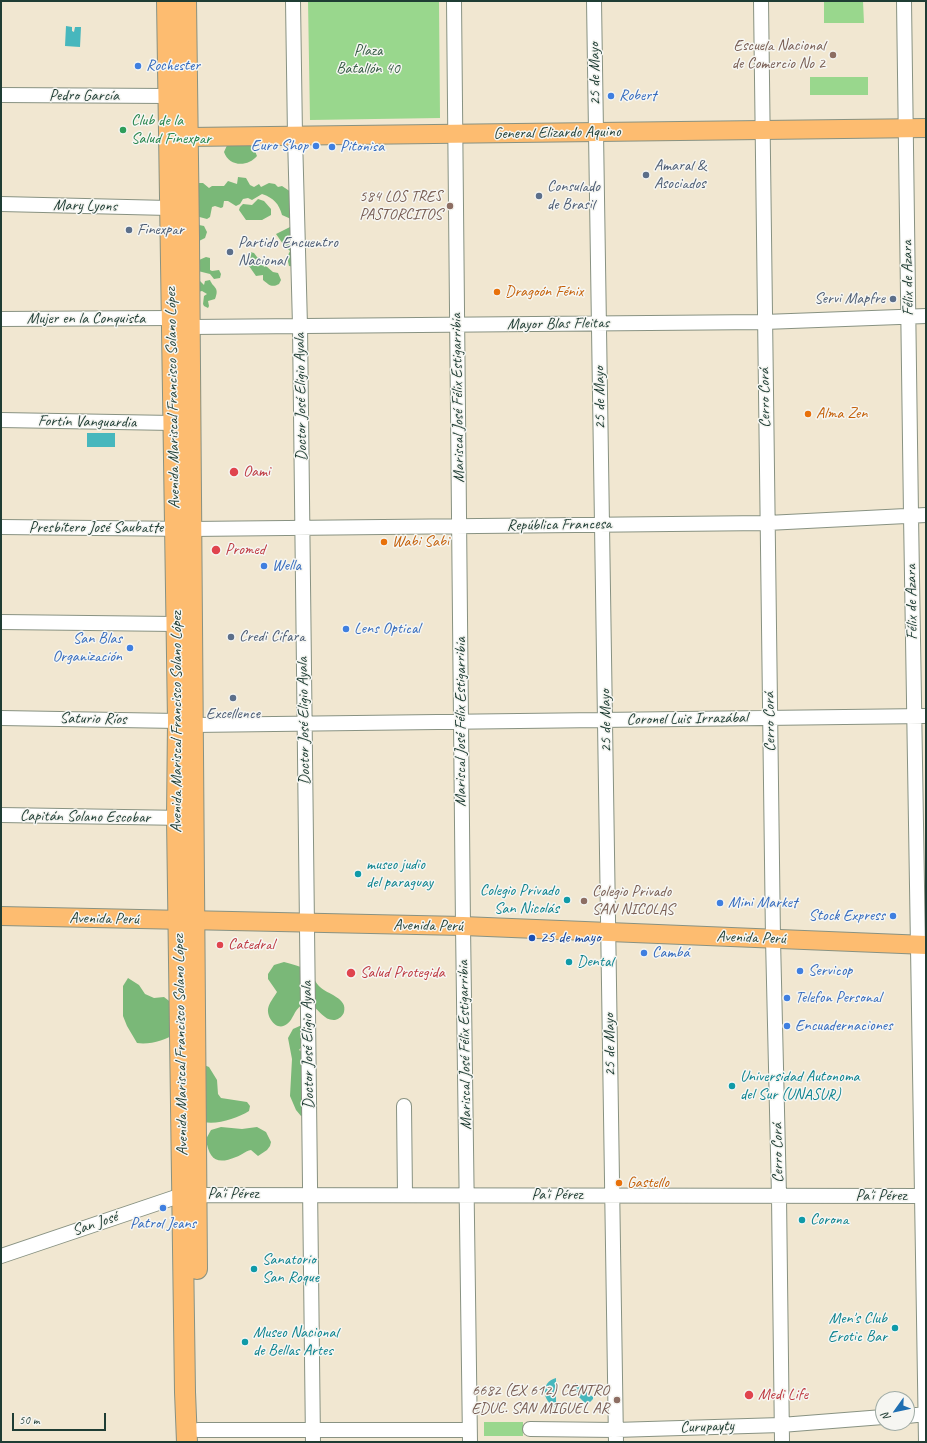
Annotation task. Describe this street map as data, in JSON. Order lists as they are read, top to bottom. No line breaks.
{"streets":{"highway":["Avenida Mariscal Francisco Solano López"],"main road":["General Elizardo Aquino","Avenida Perú"],"street":["25 de Mayo","Pedro García","Mary Lyons","Félix de Azara","Mujer en la Conquista","Mayor Blas Fleitas","Doctor José Eligio Ayala","Mariscal José Félix Estigarribia","Cerro Corá","Fortín Vanguardia","República Francesa","Presbítero José Saubatte","Saturio Ríos","Coronel Luis Irrazábal","Capitán Solano Escobar","Pa'i Pérez","San José","Curupayty"]},"crossings":[["25 de Mayo","General Elizardo Aquino"],["25 de Mayo","Mayor Blas Fleitas"],["25 de Mayo","República Francesa"],["25 de Mayo","Coronel Luis Irrazábal"],["25 de Mayo","Avenida Perú"],["25 de Mayo","Pa'i Pérez"],["25 de Mayo","Curupayty"],["Pedro García","Avenida Mariscal Francisco Solano López"],["General Elizardo Aquino","Félix de Azara"],["General Elizardo Aquino","Doctor José Eligio Ayala"],["General Elizardo Aquino","Avenida Mariscal Francisco Solano López"],["General Elizardo Aquino","Mariscal José Félix Estigarribia"],["General Elizardo Aquino","Cerro Corá"],["Mary Lyons","Avenida Mariscal Francisco Solano López"],["Félix de Azara","Mayor Blas Fleitas"],["Félix de Azara","República Francesa"],["Félix de Azara","Coronel Luis Irrazábal"],["Félix de Azara","Avenida Perú"],["Félix de Azara","Pa'i Pérez"],["Mujer en la Conquista","Avenida Mariscal Francisco Solano López"],["Mayor Blas Fleitas","Doctor José Eligio Ayala"],["Mayor Blas Fleitas","Avenida Mariscal Francisco Solano López"],["Mayor Blas Fleitas","Mariscal José Félix Estigarribia"],["Mayor Blas Fleitas","Cerro Corá"],["Doctor José Eligio Ayala","República Francesa"],["Doctor José Eligio Ayala","Coronel Luis Irrazábal"],["Doctor José Eligio Ayala","Avenida Perú"],["Doctor José Eligio Ayala","Pa'i Pérez"],["Avenida Mariscal Francisco Solano López","Fortín Vanguardia"],["Avenida Mariscal Francisco Solano López","República Francesa"],["Avenida Mariscal Francisco Solano López","Presbítero José Saubatte"],["Avenida Mariscal Francisco Solano López","Saturio Ríos"],["Avenida Mariscal Francisco Solano López","Coronel Luis Irrazábal"],["Avenida Mariscal Francisco Solano López","Capitán Solano Escobar"],["Avenida Mariscal Francisco Solano López","Avenida Perú"],["Avenida Mariscal Francisco Solano López","Pa'i Pérez"],["Avenida Mariscal Francisco Solano López","San José"],["Mariscal José Félix Estigarribia","República Francesa"],["Mariscal José Félix Estigarribia","Coronel Luis Irrazábal"],["Mariscal José Félix Estigarribia","Avenida Perú"],["Mariscal José Félix Estigarribia","Pa'i Pérez"],["Cerro Corá","República Francesa"],["Cerro Corá","Coronel Luis Irrazábal"],["Cerro Corá","Avenida Perú"],["Cerro Corá","Pa'i Pérez"],["Cerro Corá","Curupayty"],["República Francesa","Presbítero José Saubatte"],["Saturio Ríos","Coronel Luis Irrazábal"],["Pa'i Pérez","San José"]],"parks":["Plaza Batallón 40"],"places":["Escuela Nacional de Comercio No 2","Rochester","Robert","Club de la Salud Finexpar","Euro Shop","Pitonisa","Amaral & Asociados","Consulado de Brasil","584 LOS TRES PASTORCITOS","Finexpar","Partido Encuentro Nacional","Dragoón Fénix","Servi Mapfre","Alma Zen","Oami","Wabi Sabi","Promed","Wella","Lens Optical","Credi Cifara","San Blas Organización","Excellence","museo judio del paraguay","Colegio Privado San Nicolás","Colegio Privado SAN NICOLAS","Mini Market","Stock Express","25 de mayo","Catedral","Cambá","Dental","Servicop","Salud Protegida","Telefon Personal","Encuadernaciones","Universidad Autonoma del Sur (UNASUR)","Gastello","Patrol Jeans","Corona","Sanatorio San Roque","Men's Club Erotic Bar","Museo Nacional de Bellas Artes","Medi Life","6682 (EX 612) CENTRO EDUC. SAN MIGUEL AR"],"scale_bar":"50 m","north":"bottom left"}
